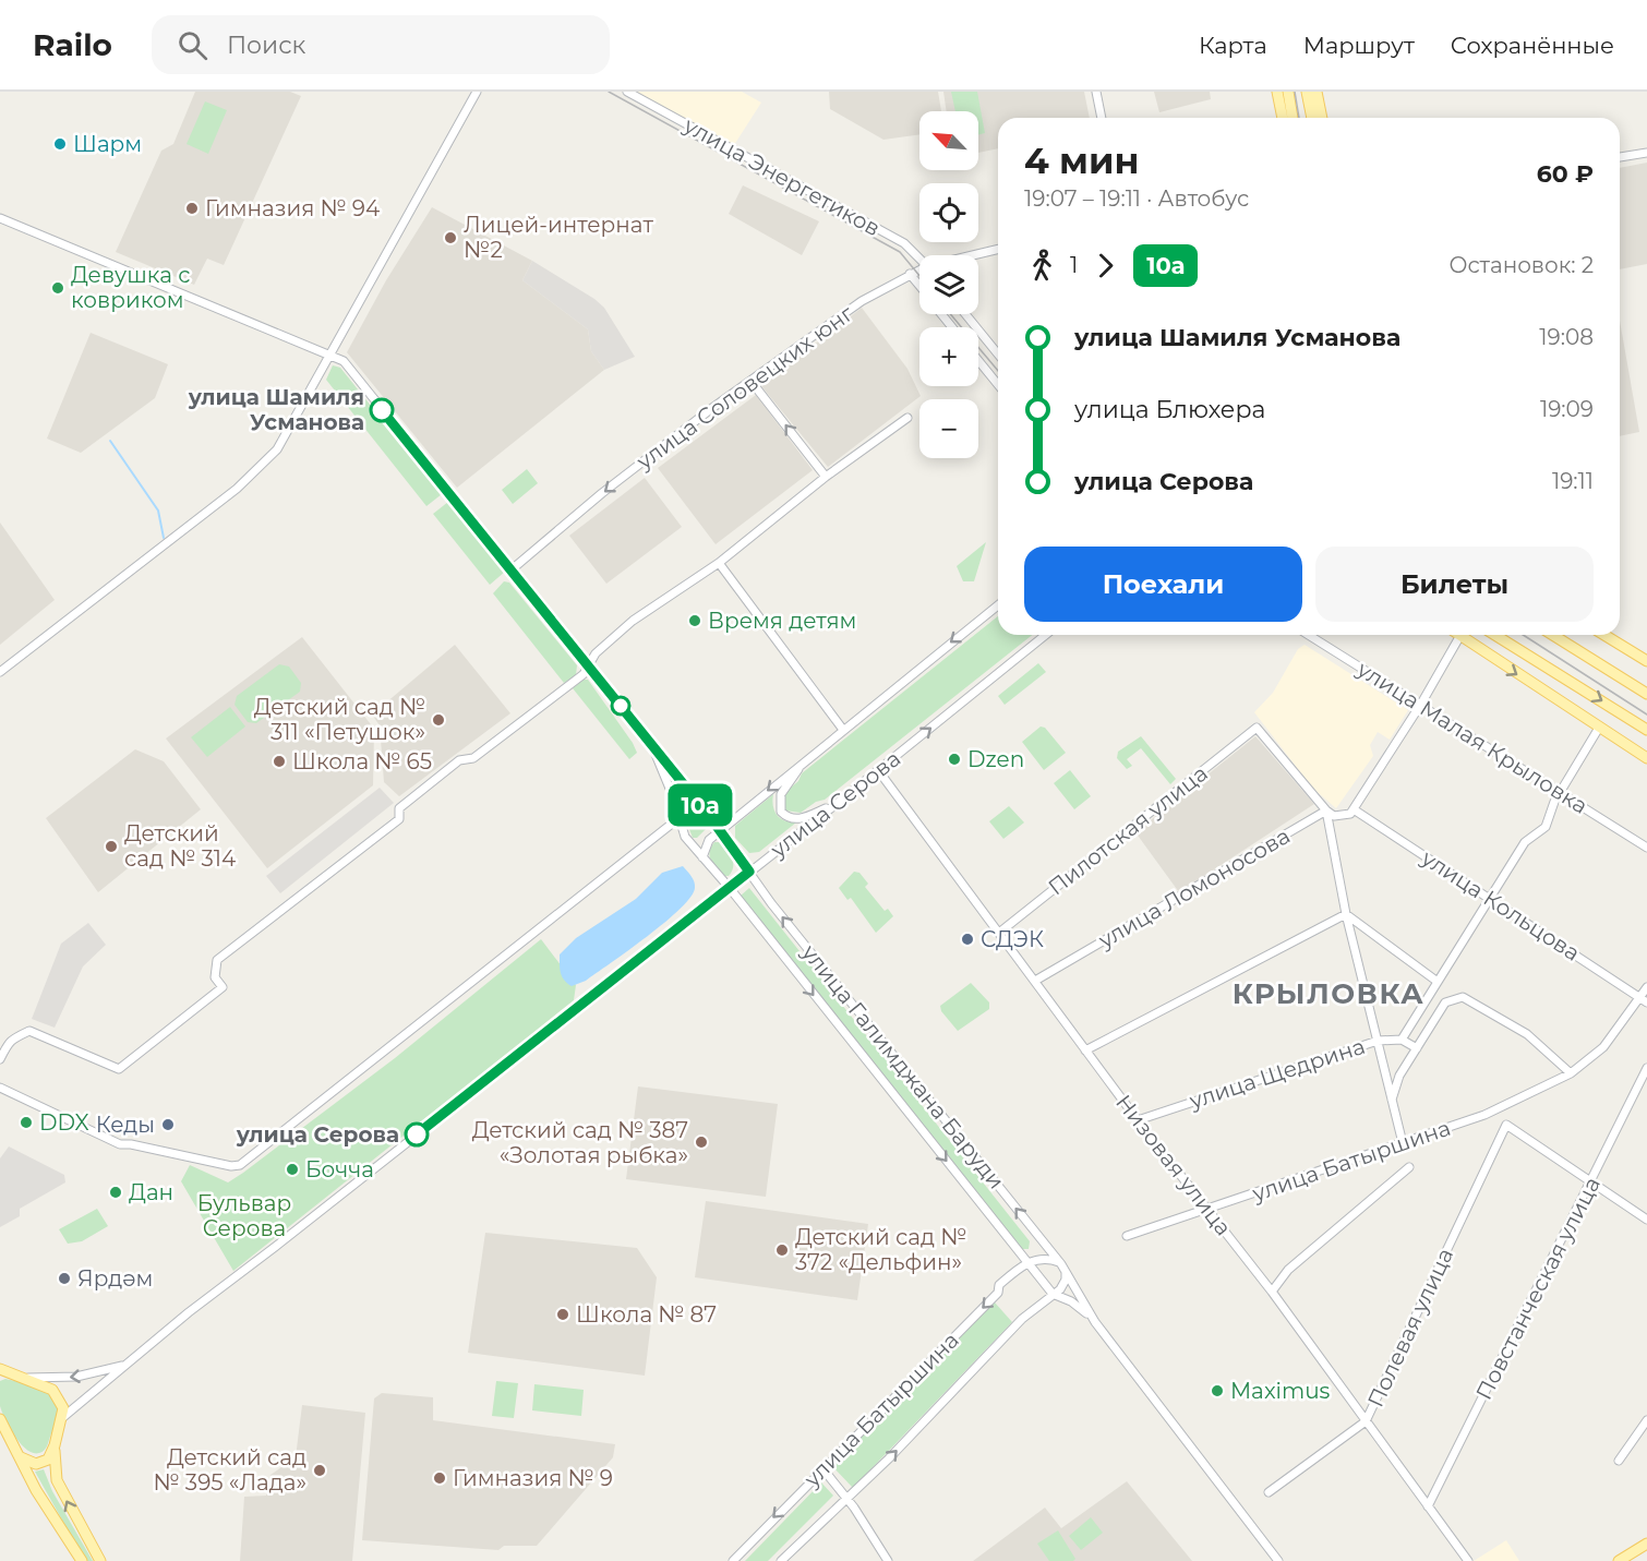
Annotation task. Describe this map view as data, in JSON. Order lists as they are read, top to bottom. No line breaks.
{"streets":{"street":["улица Энергетиков","улица Соловецких юнг","улица Малая Крыловка","улица Серова","Пилотская улица","улица Ломоносова","улица Кольцова","улица Галимджана Баруди","улица Щедрина","улица Батыршина","Низовая улица","Повстанческая улица","Полевая улица"]},"crossings":[["улица Соловецких юнг","улица Галимджана Баруди"],["улица Серова","улица Галимджана Баруди"],["улица Серова","Низовая улица"],["Пилотская улица","улица Ломоносова"],["Пилотская улица","Низовая улица"],["улица Ломоносова","улица Кольцова"],["улица Ломоносова","Низовая улица"],["улица Галимджана Баруди","улица Батыршина"],["улица Щедрина","Низовая улица"],["улица Батыршина","Низовая улица"],["Низовая улица","Повстанческая улица"],["Низовая улица","Полевая улица"],["Повстанческая улица","Полевая улица"]],"one_way":["улица Соловецких юнг"],"districts":["КРЫЛОВКА"],"parks":["Бульвар Серова"],"places":["Шарм","Гимназия № 94","Лицей-интернат №2","Девушка с ковриком","улица Шамиля Усманова","Время детям","Детский сад № 311 «Петушок»","Dzen","Школа № 65","Детский сад № 314","СДЭК","DDX","Кеды","улица Серова","Детский сад № 387 «Золотая рыбка»","Бочча","Дан","Детский сад № 372 «Дельфин»","Ярдәм","Школа № 87","Maximus","Детский сад № 395 «Лада»","Гимназия № 9"],"lines":["bus line 10а"],"north":"top left","page":{"header":"Railo","search":"Поиск","nav":["Карта","Маршрут","Сохранённые"],"on_map":"10а","map_buttons":["+","−"],"heading":["4 мин","19:07 – 19:11 · Автобус","60 ₽"],"legs":["1","10а","Остановок: 2"],"list":[{"name":"улица Шамиля Усманова","value":"19:08"},{"name":"улица Блюхера","value":"19:09"},{"name":"улица Серова","value":"19:11"}],"buttons":["Поехали","Билеты"]}}
